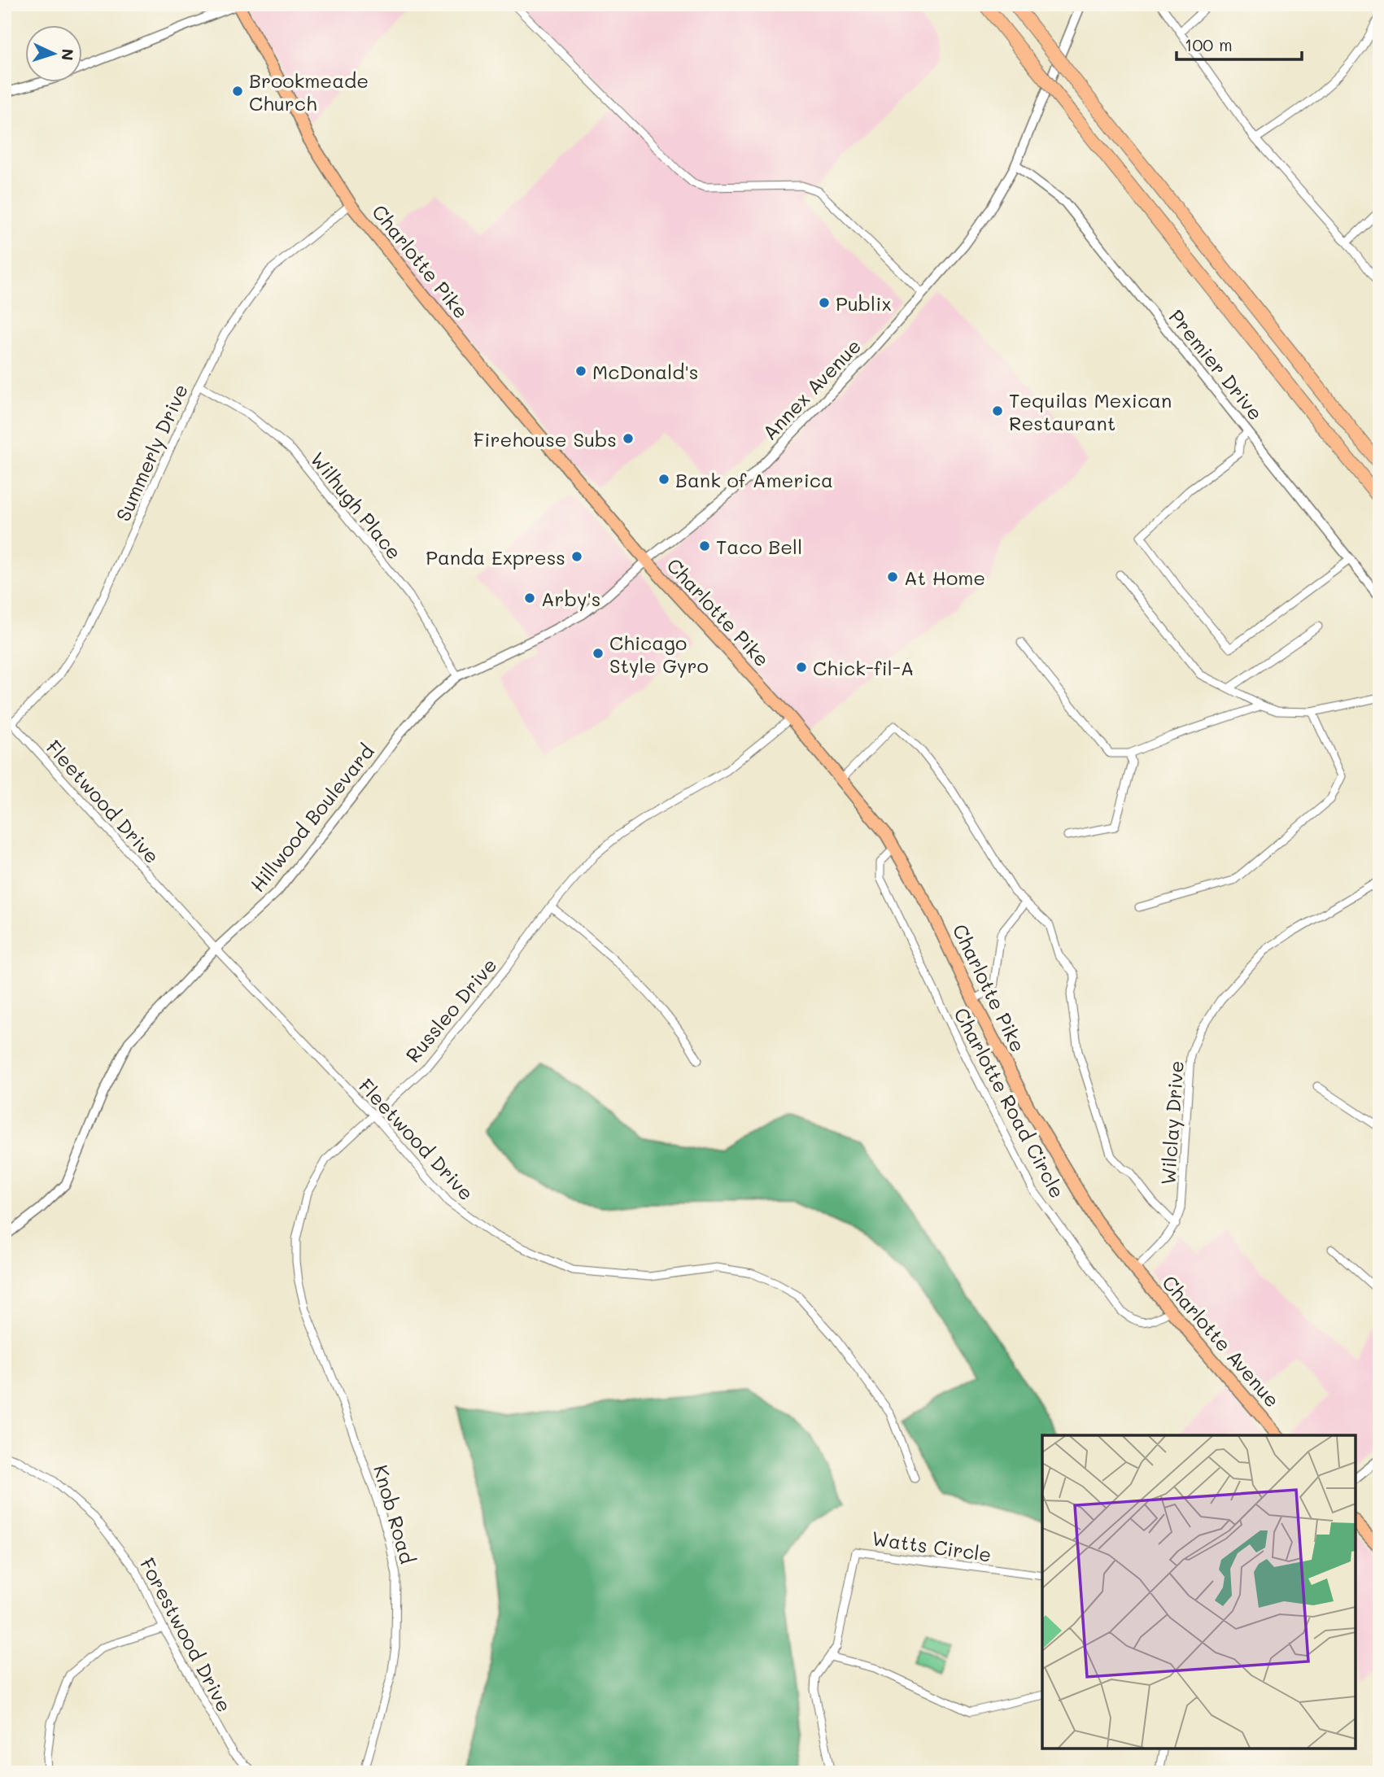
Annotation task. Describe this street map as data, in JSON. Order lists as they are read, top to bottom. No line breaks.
{"streets":{"main road":["Charlotte Pike","Charlotte Avenue"],"street":["Premier Drive","Annex Avenue","Summerly Drive","Wilhugh Place","Fleetwood Drive","Hillwood Boulevard","Russleo Drive","Charlotte Road Circle","Wilclay Drive","Knob Road","Watts Circle","Forestwood Drive"]},"crossings":[["Charlotte Pike","Annex Avenue"],["Charlotte Pike","Summerly Drive"],["Charlotte Pike","Hillwood Boulevard"],["Charlotte Pike","Russleo Drive"],["Charlotte Pike","Charlotte Road Circle"],["Charlotte Pike","Wilclay Drive"],["Charlotte Pike","Charlotte Avenue"],["Premier Drive","Annex Avenue"],["Annex Avenue","Hillwood Boulevard"],["Summerly Drive","Wilhugh Place"],["Summerly Drive","Fleetwood Drive"],["Wilhugh Place","Hillwood Boulevard"],["Fleetwood Drive","Hillwood Boulevard"],["Fleetwood Drive","Russleo Drive"],["Russleo Drive","Knob Road"],["Charlotte Road Circle","Charlotte Avenue"],["Wilclay Drive","Charlotte Avenue"]],"places":["Brookmeade Church","Publix","McDonald's","Tequilas Mexican Restaurant","Firehouse Subs","Bank of America","Taco Bell","Panda Express","At Home","Arby's","Chicago Style Gyro","Chick-fil-A"],"scale_bar":"100 m","north":"right"}
